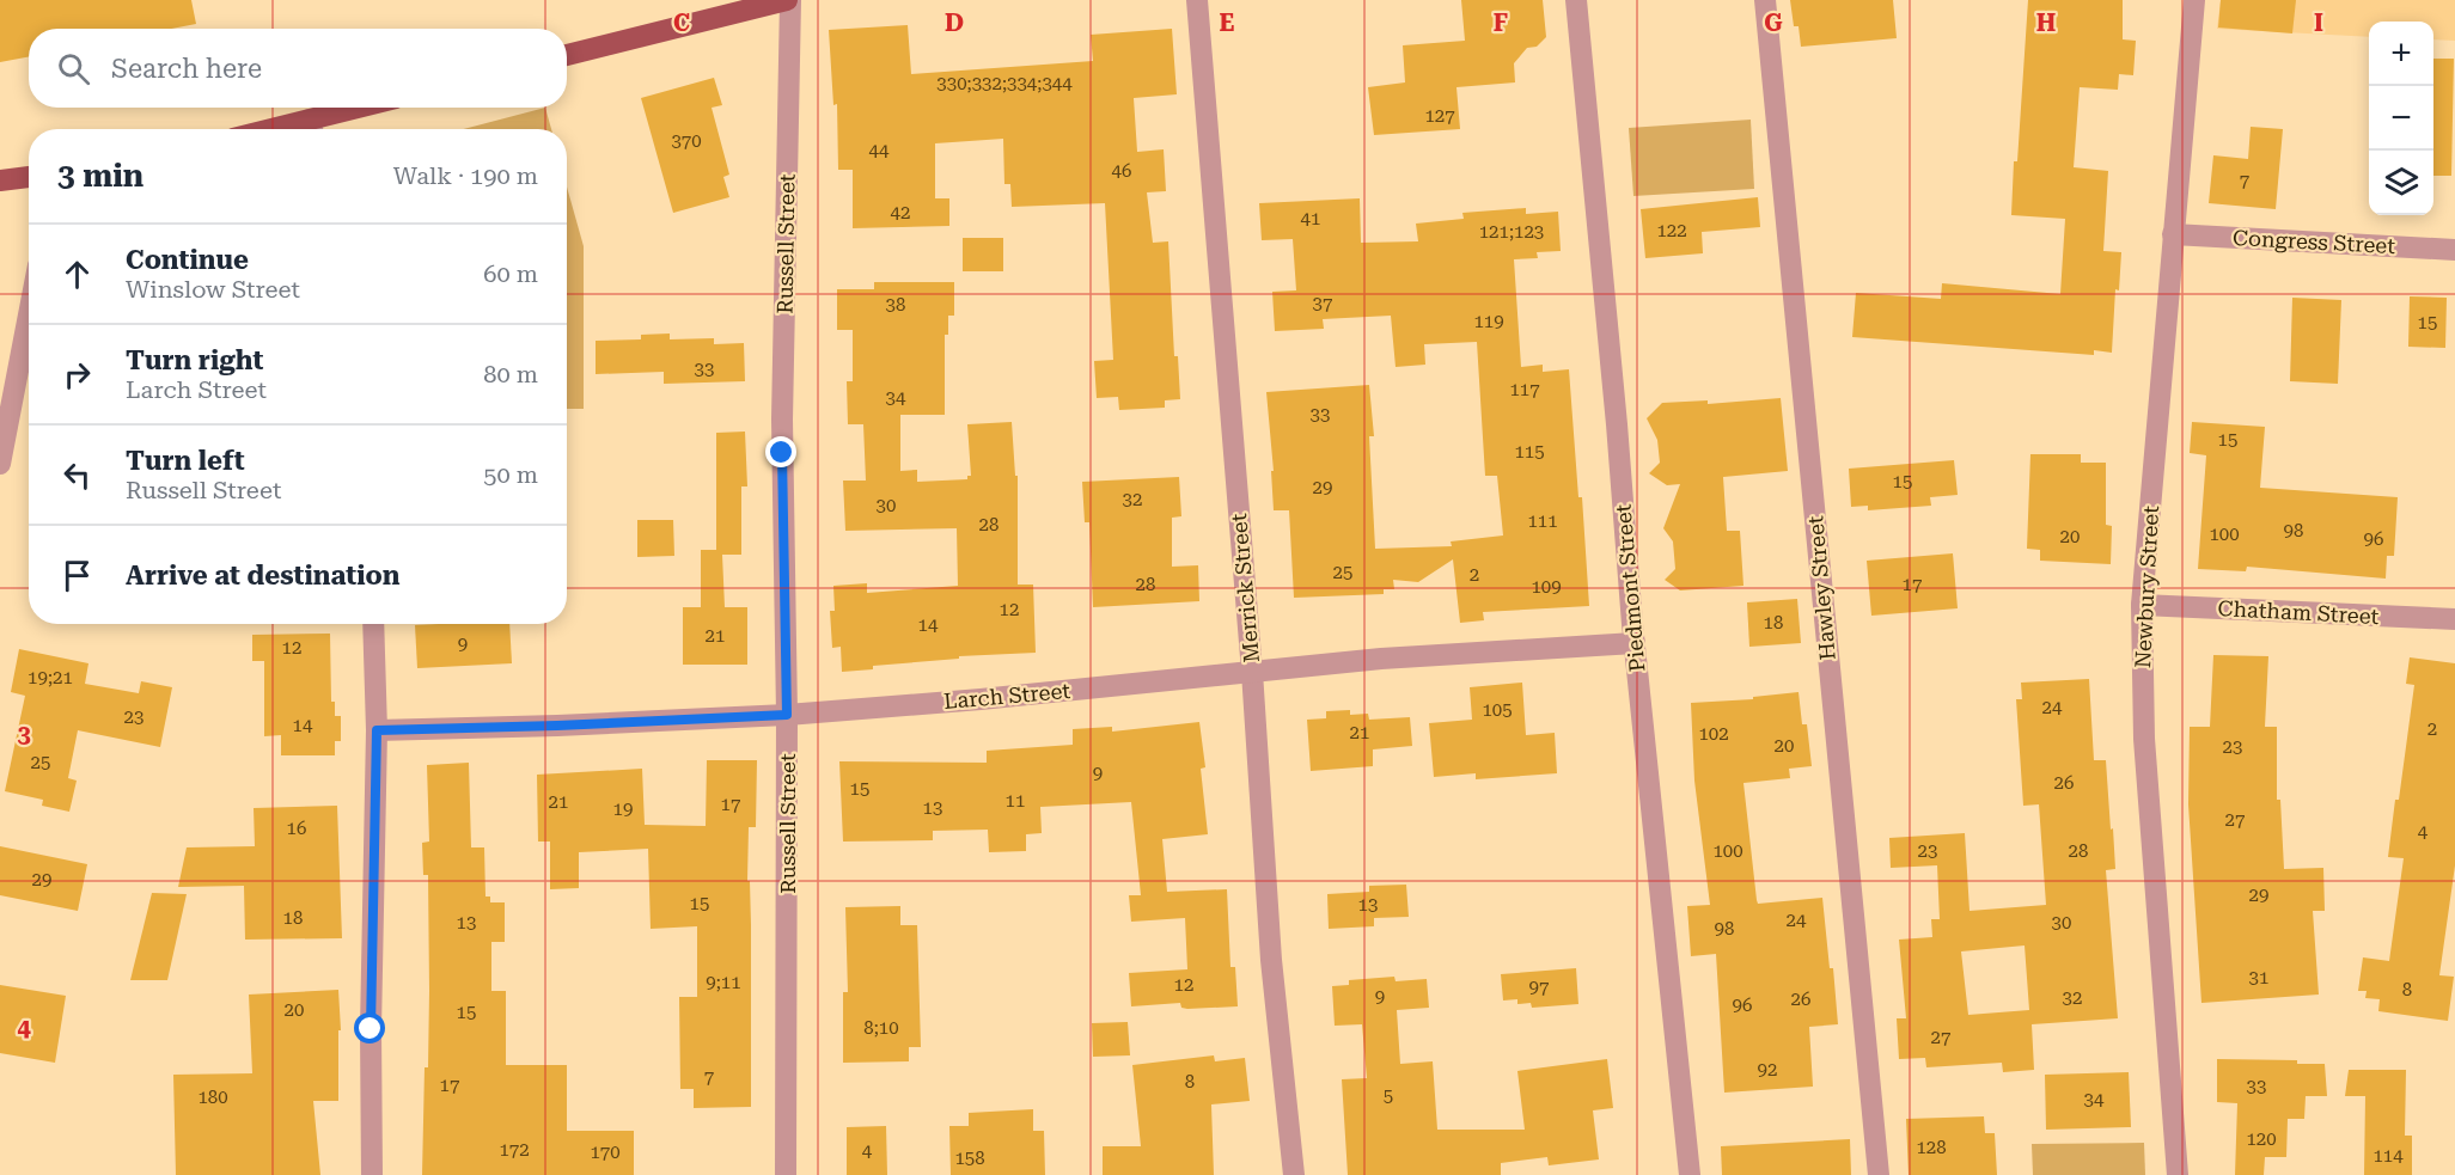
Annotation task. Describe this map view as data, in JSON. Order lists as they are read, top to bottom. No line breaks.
{"streets":{"street":["Congress Street","Russell Street","Newbury Street","Merrick Street","Piedmont Street","Hawley Street","Chatham Street","Larch Street"]},"crossings":[["Congress Street","Newbury Street"],["Russell Street","Larch Street"],["Newbury Street","Chatham Street"],["Merrick Street","Larch Street"],["Piedmont Street","Larch Street"]],"house_numbers":["330;332;334;344","127","370","44","46","7","42","41","122","121;123","37","38","119","15","33","117","34","33","15","115","15","29","32","30","111","28","98","100","20","96","25","2","28","17","109","12","18","14","21","9","12","19;21","24","105","23","14","2","21","102","20","23","25","9","26","15","11","21","17","13","19","27","16","4","100","23","28","29","29","15","13","18","24","13","30","98","31","9;11","12","97","8","9","32","26","96","20","15","8;10","27","92","7","8","17","33","5","180","34","120","128","172","4","170","114","158"],"page":{"map_buttons":["+","−"],"search":"Search here","heading":["3 min","Walk · 190 m"],"list":[["Continue","Winslow Street","60 m"],["Turn right","Larch Street","80 m"],["Turn left","Russell Street","50 m"],"Arrive at destination"]},"grid":{"columns":["C","D","E","F","G","H","I"],"rows":["3","4"]}}
